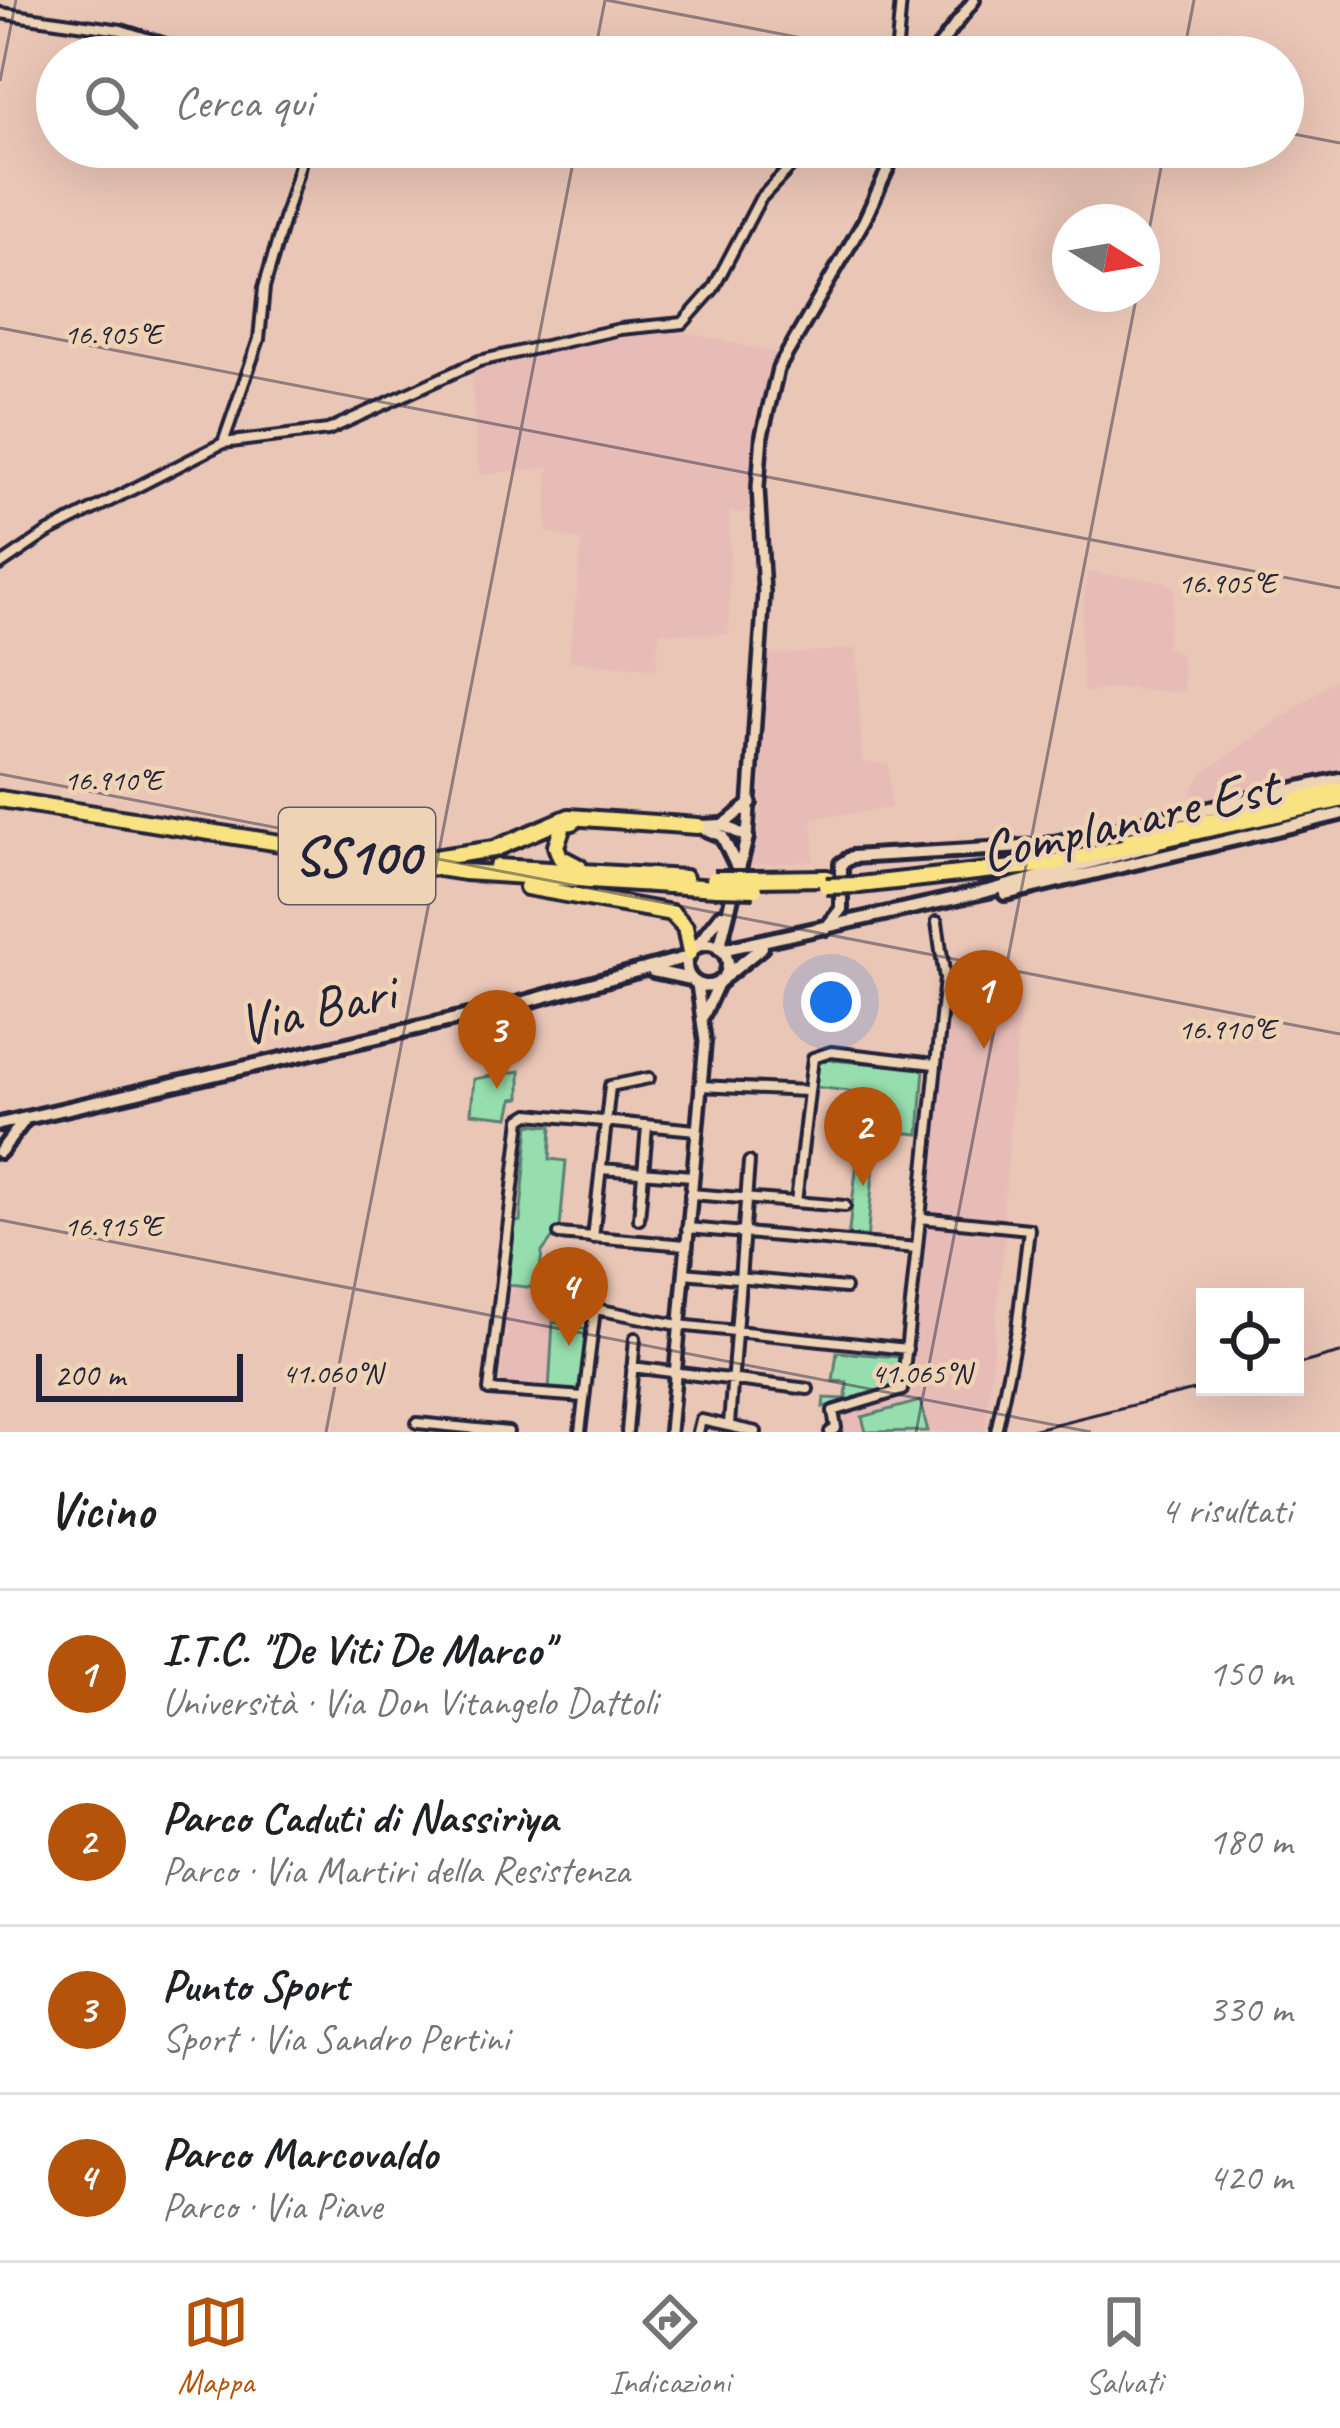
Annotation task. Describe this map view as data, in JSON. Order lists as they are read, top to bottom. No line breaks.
{"streets":{"highway":["SS100"],"main road":["Complanare Est","Via Bari"]},"crossings":[["SS100","Via Bari"]],"scale_bar":"200 m","north":"right","page":{"search":"Cerca qui","pins":["1","3","2","4"],"scale":"200 m","heading":["Vicino","4 risultati"],"list":[{"mark":"1","name":"I.T.C. \"De Viti De Marco\"","note":"Università · Via Don Vitangelo Dattoli","value":"150 m"},{"mark":"2","name":"Parco Caduti di Nassiriya","note":"Parco · Via Martiri della Resistenza","value":"180 m"},{"mark":"3","name":"Punto Sport","note":"Sport · Via Sandro Pertini","value":"330 m"},{"mark":"4","name":"Parco Marcovaldo","note":"Parco · Via Piave","value":"420 m"}],"nav":["Mappa","Indicazioni","Salvati"]},"coordinates":["16.905°E","16.910°E","16.915°E","41.060°N","41.065°N"]}
